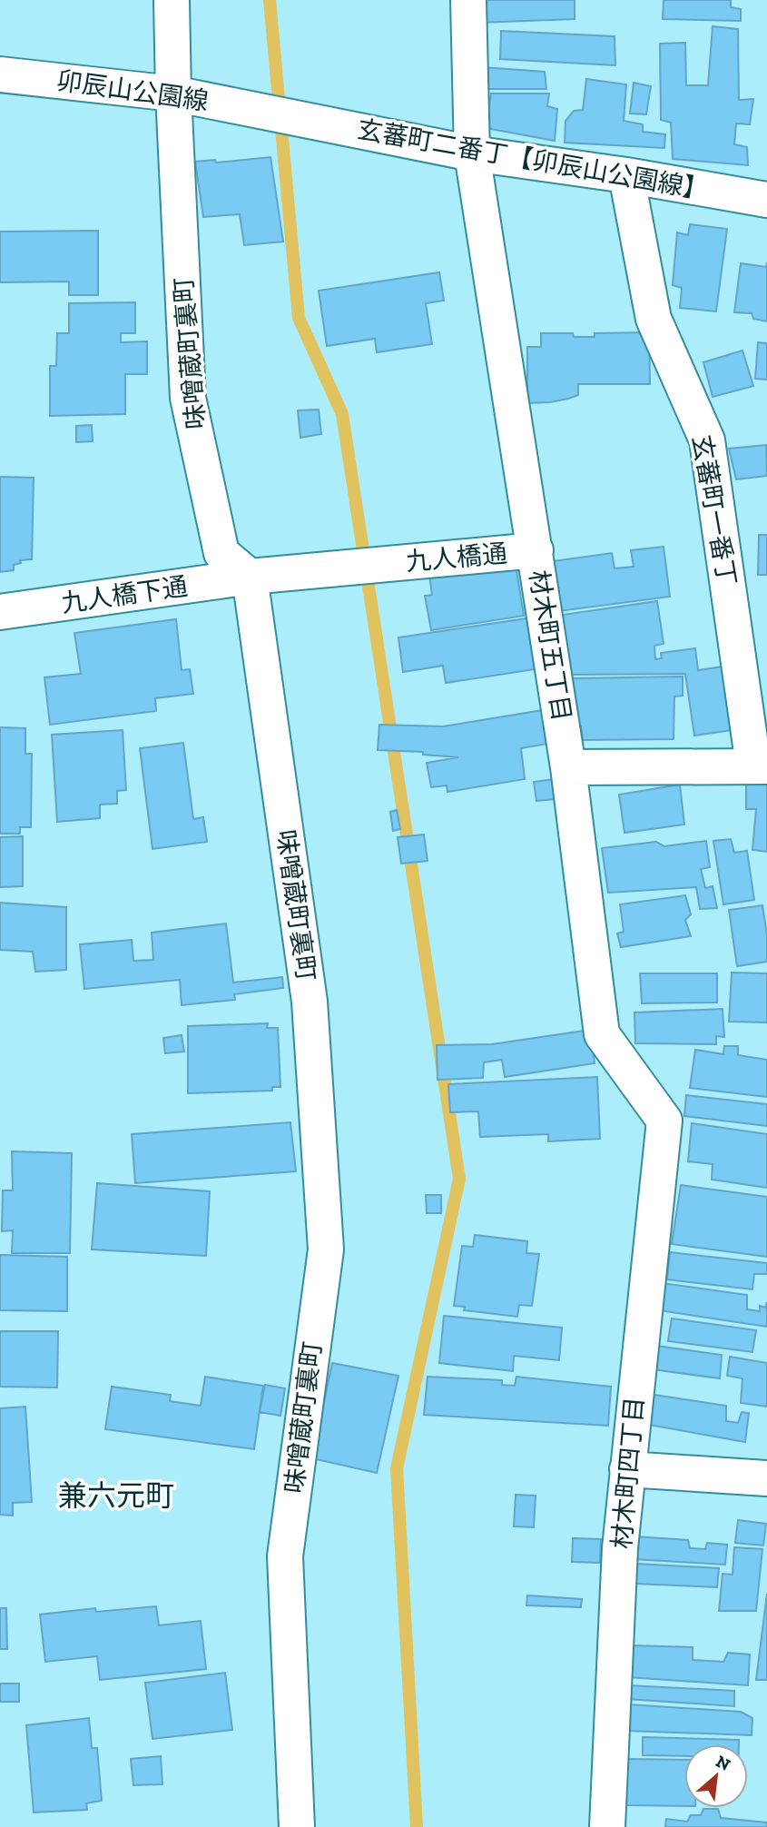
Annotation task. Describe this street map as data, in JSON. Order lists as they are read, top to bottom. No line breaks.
{"streets":{"street":["卯辰山公園線","玄蕃町二番丁【卯辰山公園線】","味噌蔵町裏町","玄蕃町一番丁","九人橋通","九人橋下通","材木町五丁目","材木町四丁目"]},"crossings":[["卯辰山公園線","玄蕃町二番丁【卯辰山公園線】"],["卯辰山公園線","味噌蔵町裏町"],["玄蕃町二番丁【卯辰山公園線】","玄蕃町一番丁"],["玄蕃町二番丁【卯辰山公園線】","材木町五丁目"],["味噌蔵町裏町","九人橋通"],["味噌蔵町裏町","九人橋下通"],["九人橋通","九人橋下通"],["九人橋通","材木町五丁目"],["材木町五丁目","材木町四丁目"]],"districts":["兼六元町"],"north":"top right"}
